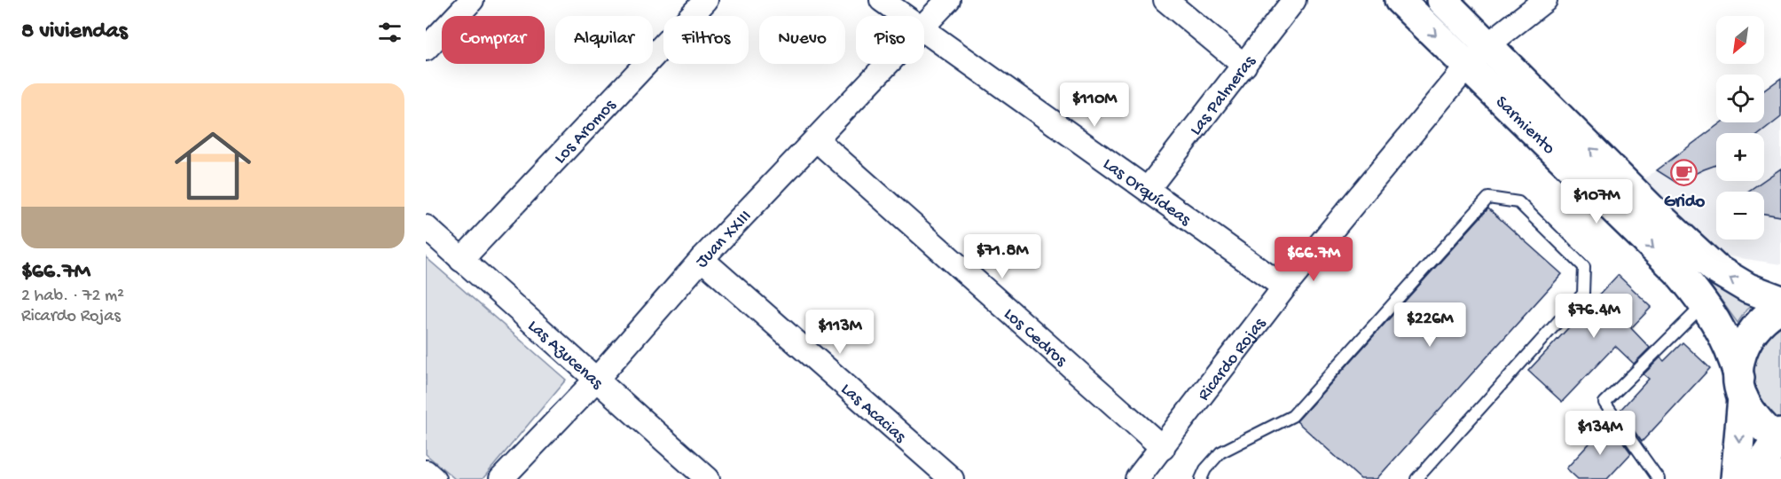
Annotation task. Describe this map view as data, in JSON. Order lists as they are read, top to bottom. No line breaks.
{"streets":{"main road":["Sarmiento"],"street":["Las Palmeras","Los Aromos","Las Orquídeas","Juan XXIII","Los Cedros","Las Azucenas","Ricardo Rojas","Las Acacias"]},"crossings":[["Las Palmeras","Las Orquídeas"],["Sarmiento","Ricardo Rojas"],["Los Aromos","Las Azucenas"],["Las Orquídeas","Ricardo Rojas"],["Juan XXIII","Los Cedros"],["Juan XXIII","Las Azucenas"],["Juan XXIII","Las Acacias"],["Los Cedros","Ricardo Rojas"]],"places":{"cafe":["Grido"]},"north":"bottom left","page":{"heading":"8 viviendas","map_buttons":["+","−"],"chip":["Comprar","Alquilar","Filtros","Nuevo","Piso"],"list":[{"name":"$66.7M","note":"2 hab. · 72 m² · Ricardo Rojas"}],"price":["$110M","$107M","$71.8M","$66.7M","$76.4M","$226M","$113M","$134M"]}}
